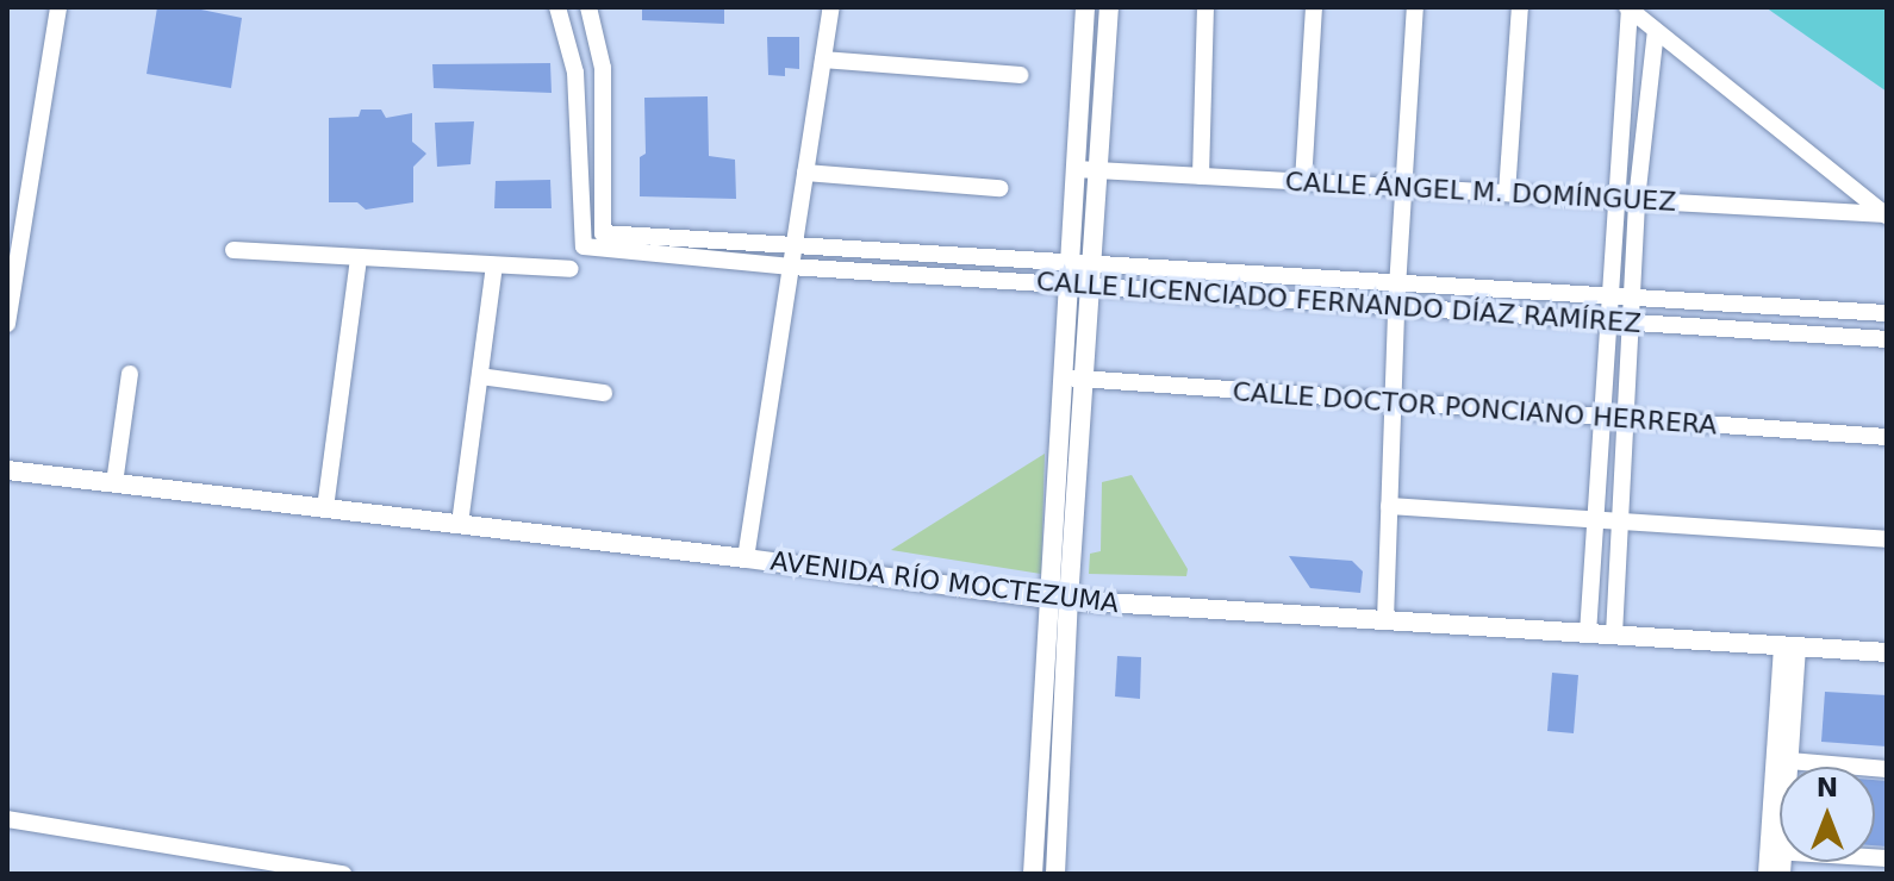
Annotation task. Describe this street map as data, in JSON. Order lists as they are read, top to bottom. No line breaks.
{"streets":{"street":["CALLE ÁNGEL M. DOMÍNGUEZ","CALLE LICENCIADO FERNANDO DÍAZ RAMÍREZ","CALLE DOCTOR PONCIANO HERRERA","AVENIDA RÍO MOCTEZUMA"]},"north":"top"}
